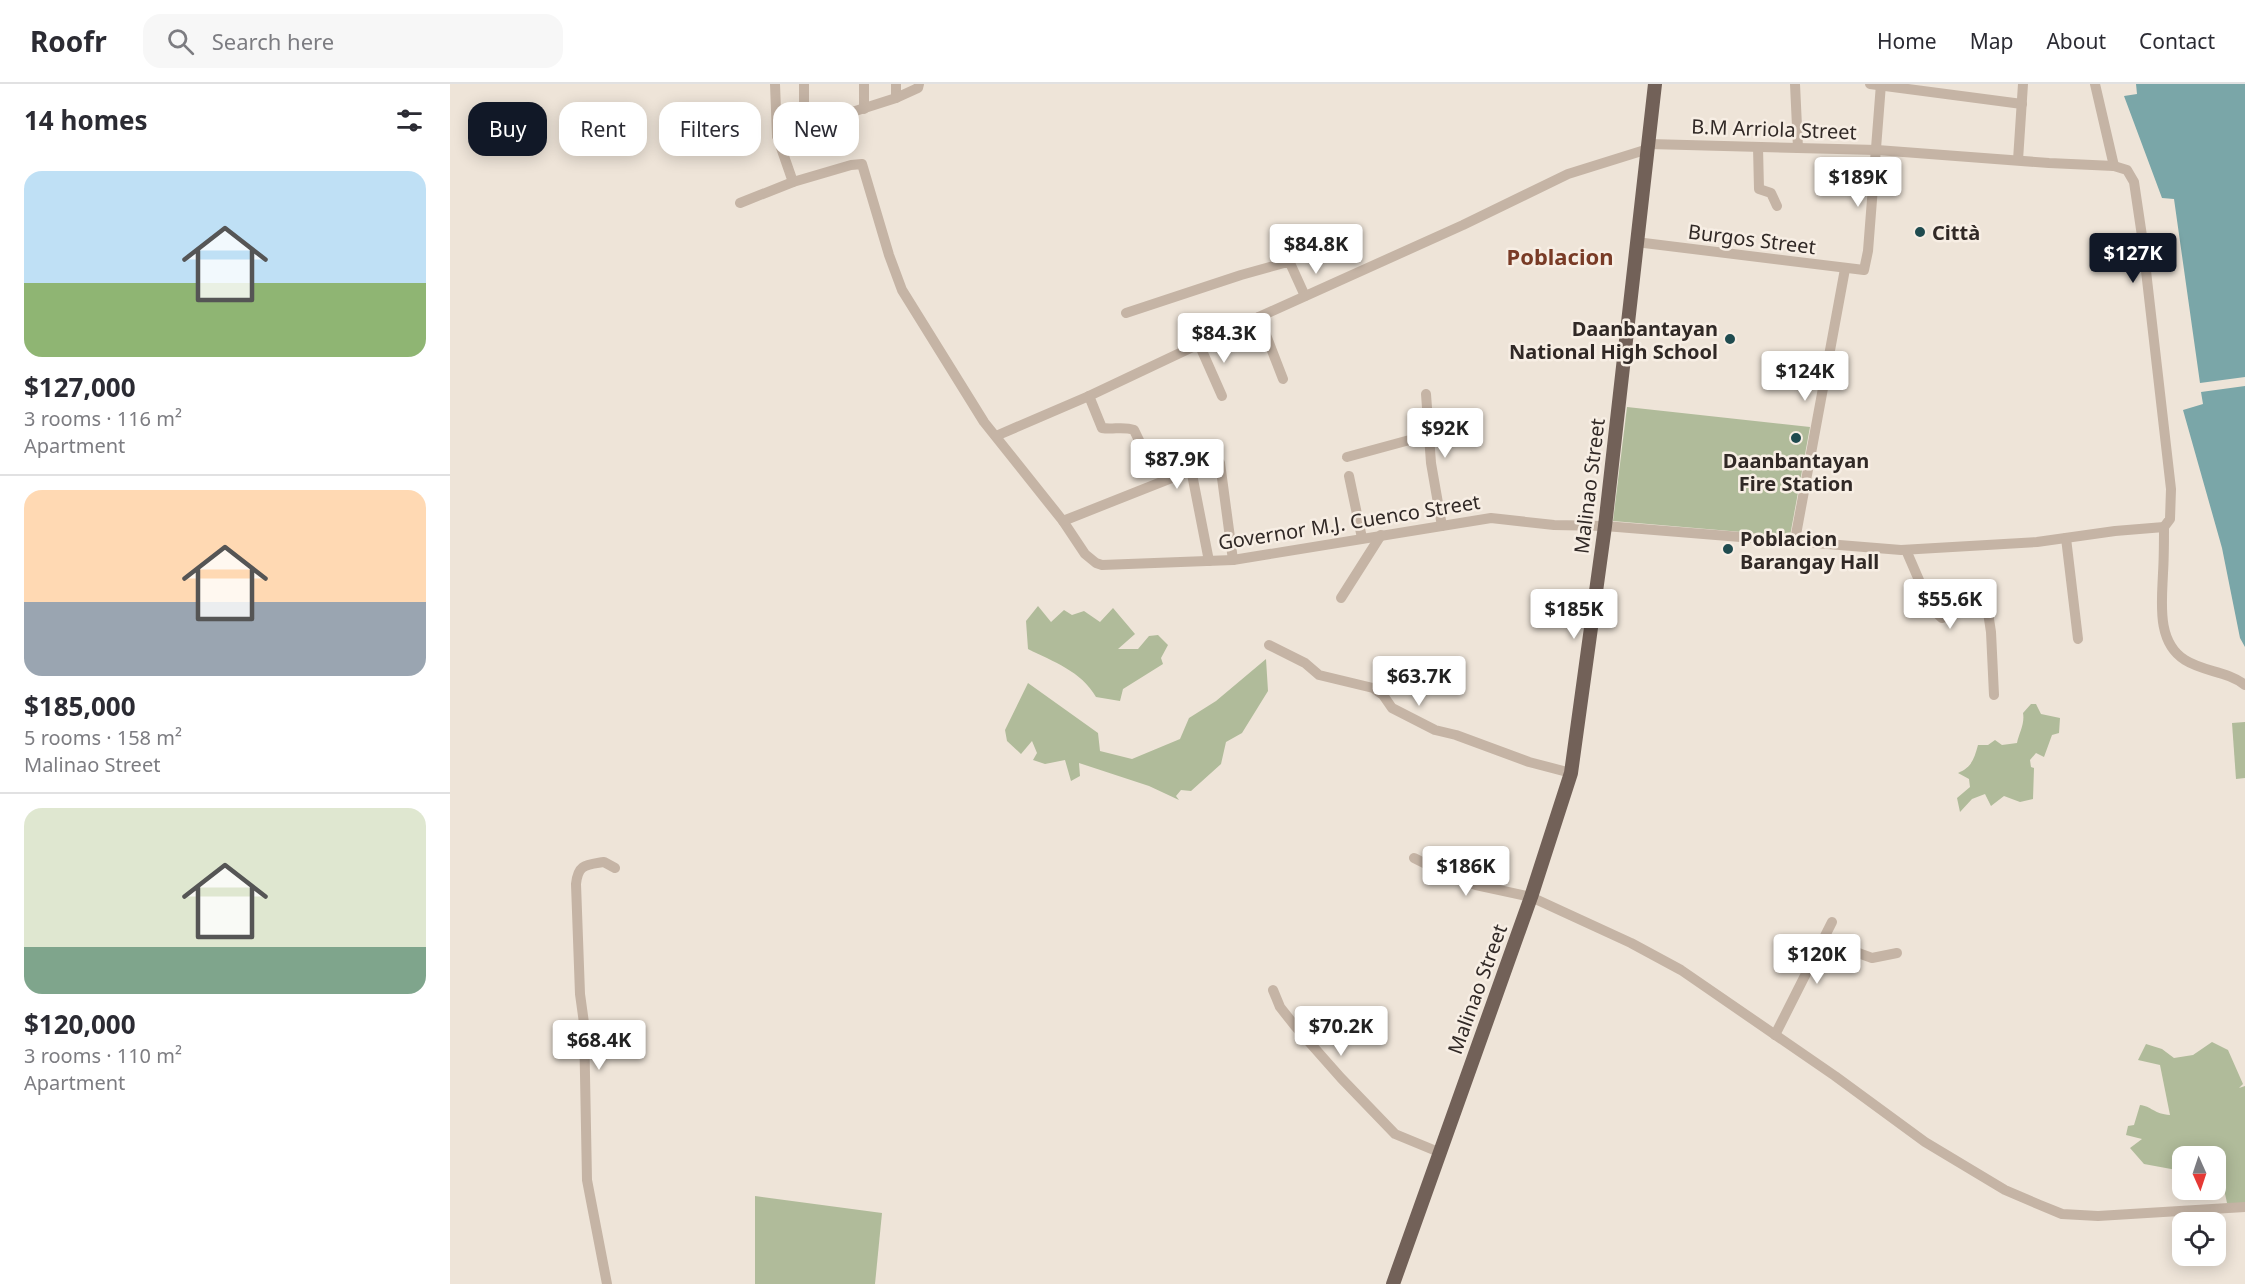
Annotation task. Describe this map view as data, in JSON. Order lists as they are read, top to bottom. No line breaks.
{"streets":{"main road":["Malinao Street"],"street":["B.M Arriola Street","Burgos Street","Governor M.J. Cuenco Street"]},"crossings":[["B.M Arriola Street","Burgos Street"],["B.M Arriola Street","Malinao Street"],["Burgos Street","Malinao Street"],["Malinao Street","Governor M.J. Cuenco Street"]],"districts":["Poblacion"],"places":["Città","Daanbantayan National High School","Daanbantayan Fire Station","Poblacion Barangay Hall"],"north":"bottom","page":{"header":"Roofr","search":"Search here","nav":["Home","Map","About","Contact"],"heading":"14 homes","chip":["Buy","Rent","Filters","New"],"list":[{"name":"$127,000","note":"3 rooms · 116 m² · Apartment"},{"name":"$185,000","note":"5 rooms · 158 m² · Malinao Street"},{"name":"$120,000","note":"3 rooms · 110 m² · Apartment"}],"price":["$189K","$84.8K","$127K","$84.3K","$124K","$92K","$87.9K","$55.6K","$185K","$63.7K","$186K","$120K","$70.2K","$68.4K"]}}
